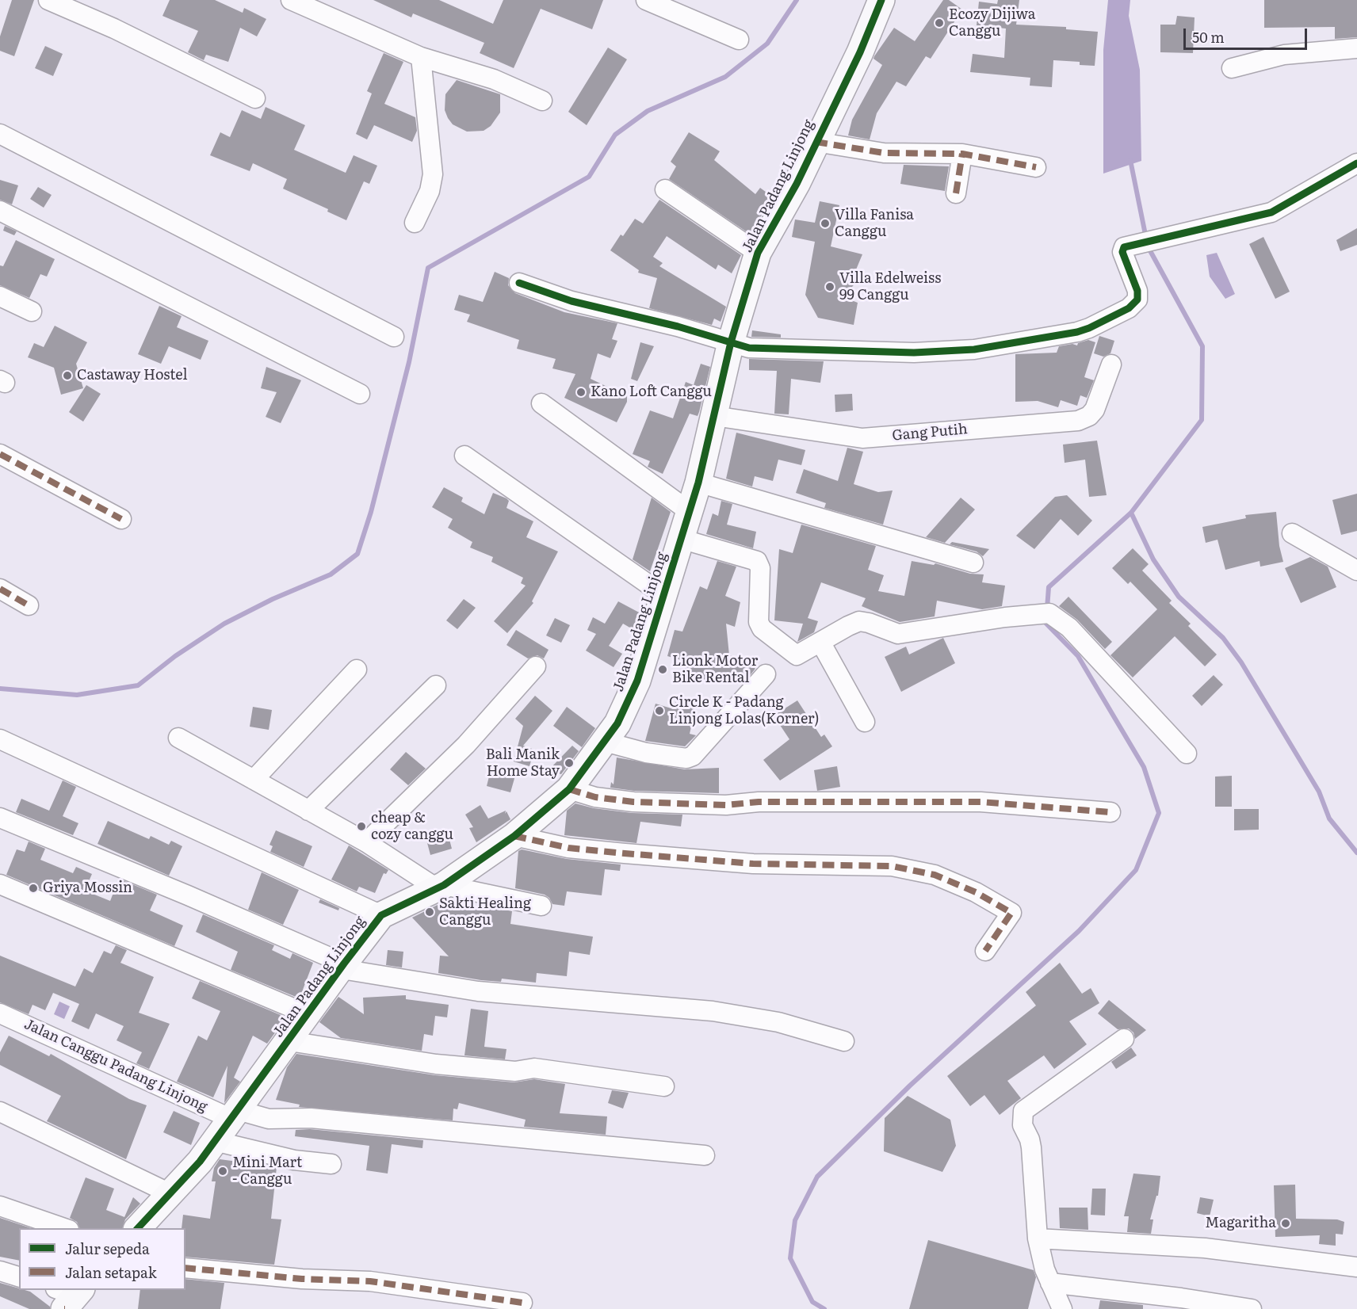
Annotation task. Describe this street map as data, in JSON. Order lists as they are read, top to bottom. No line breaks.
{"streets":{"street":["Jalan Padang Linjong","Gang Putih","Jalan Canggu Padang Linjong"]},"crossings":[["Jalan Padang Linjong","Gang Putih"],["Jalan Padang Linjong","Jalan Canggu Padang Linjong"]],"places":["Ecozy Dijiwa Canggu","Villa Fanisa Canggu","Villa Edelweiss 99 Canggu","Castaway Hostel","Kano Loft Canggu","Lionk Motor Bike Rental","Circle K - Padang Linjong Lolas(Korner)","Bali Manik Home Stay","cheap & cozy canggu","Griya Mossin","Sakti Healing Canggu","Mini Mart - Canggu","Magaritha"],"legend":["Jalur sepeda","Jalan setapak"],"scale_bar":"50 m"}
